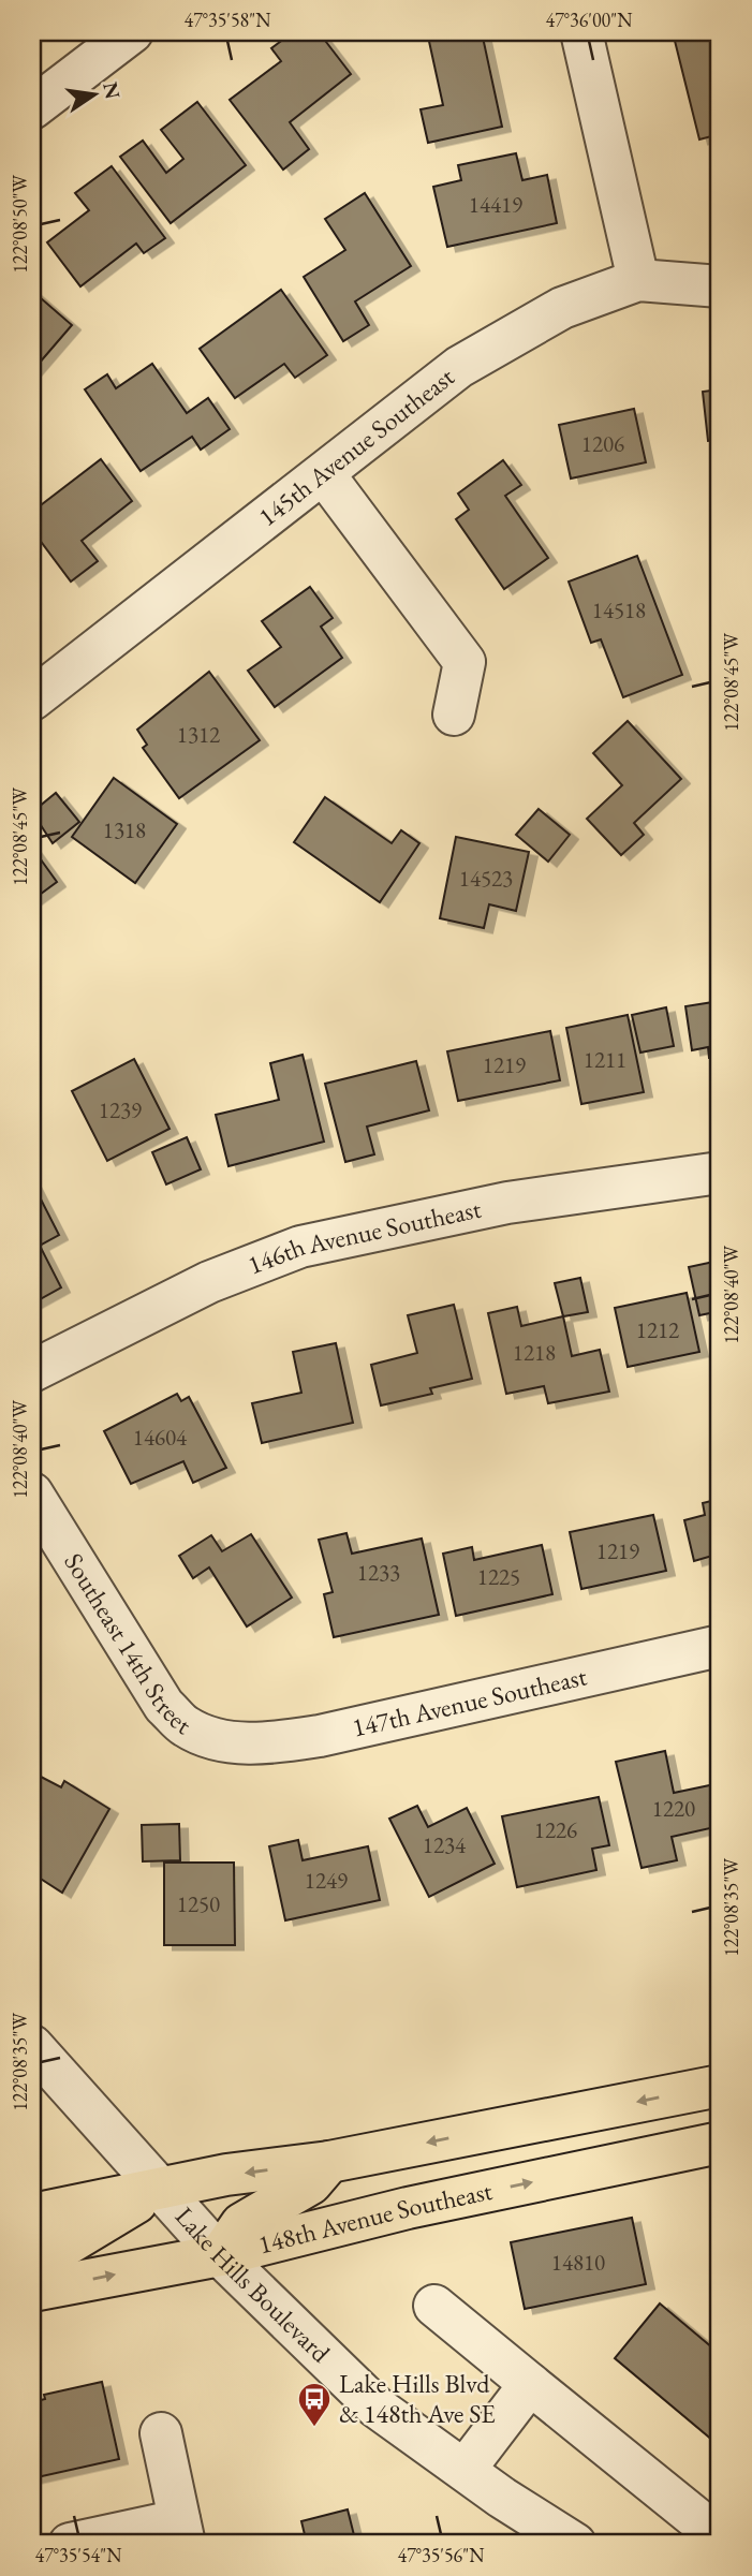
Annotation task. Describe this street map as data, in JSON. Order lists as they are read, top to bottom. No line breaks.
{"streets":{"main road":["148th Avenue Southeast"],"street":["145th Avenue Southeast","146th Avenue Southeast","Southeast 14th Street","147th Avenue Southeast","Lake Hills Boulevard"]},"crossings":[["Southeast 14th Street","147th Avenue Southeast"],["148th Avenue Southeast","Lake Hills Boulevard"]],"places":{"bus stop":["Lake Hills Blvd & 148th Ave SE"]},"house_numbers":["14419","1206","14518","1312","1318","14523","1211","1219","1239","1212","1218","14604","1219","1233","1225","1220","1226","1234","1249","1250","14810"],"north":"right","coordinates":["47°35'58\"N","47°36'00\"N","122°08'50\"W","122°08'45\"W","122°08'40\"W","122°08'35\"W","47°35'54\"N","47°35'56\"N"]}
